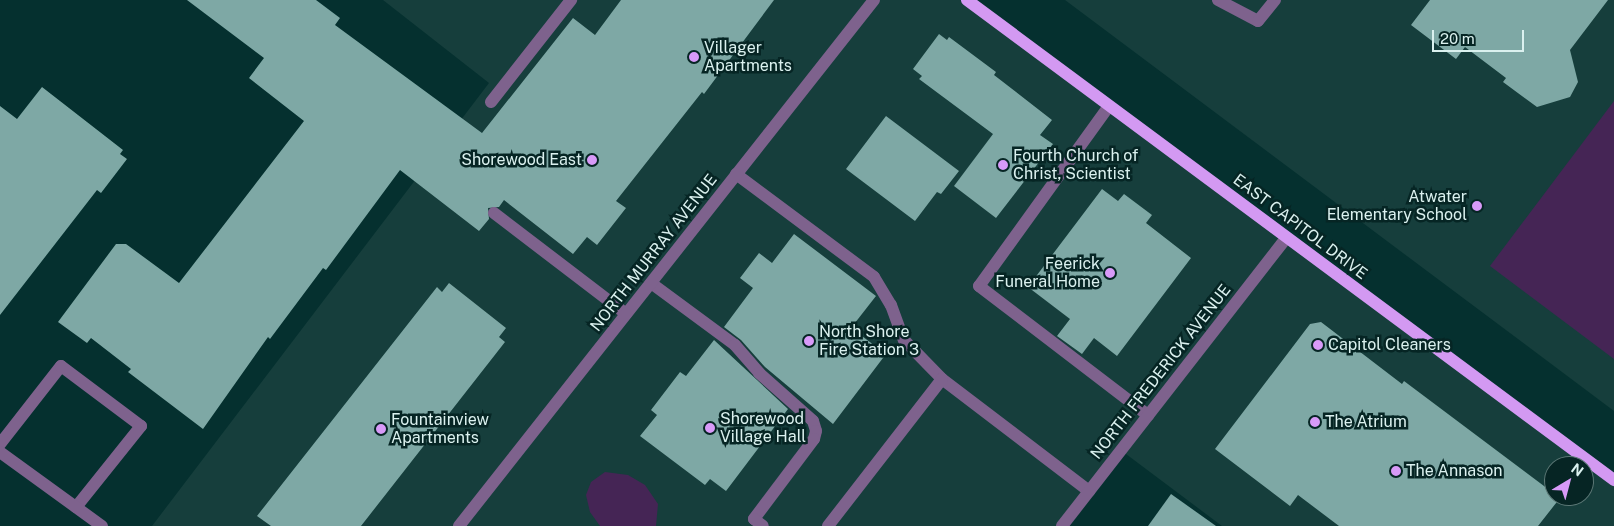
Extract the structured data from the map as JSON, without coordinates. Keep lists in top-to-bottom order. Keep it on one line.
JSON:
{"streets":{"main road":["EAST CAPITOL DRIVE"],"street":["NORTH MURRAY AVENUE","NORTH FREDERICK AVENUE"]},"crossings":[["EAST CAPITOL DRIVE","NORTH FREDERICK AVENUE"]],"places":["Villager Apartments","Shorewood East","Fourth Church of Christ, Scientist","Atwater Elementary School","Feerick Funeral Home","North Shore Fire Station 3","Capitol Cleaners","The Atrium","Shorewood Village Hall","Fountainview Apartments","The Annason"],"scale_bar":"20 m","north":"top right"}
